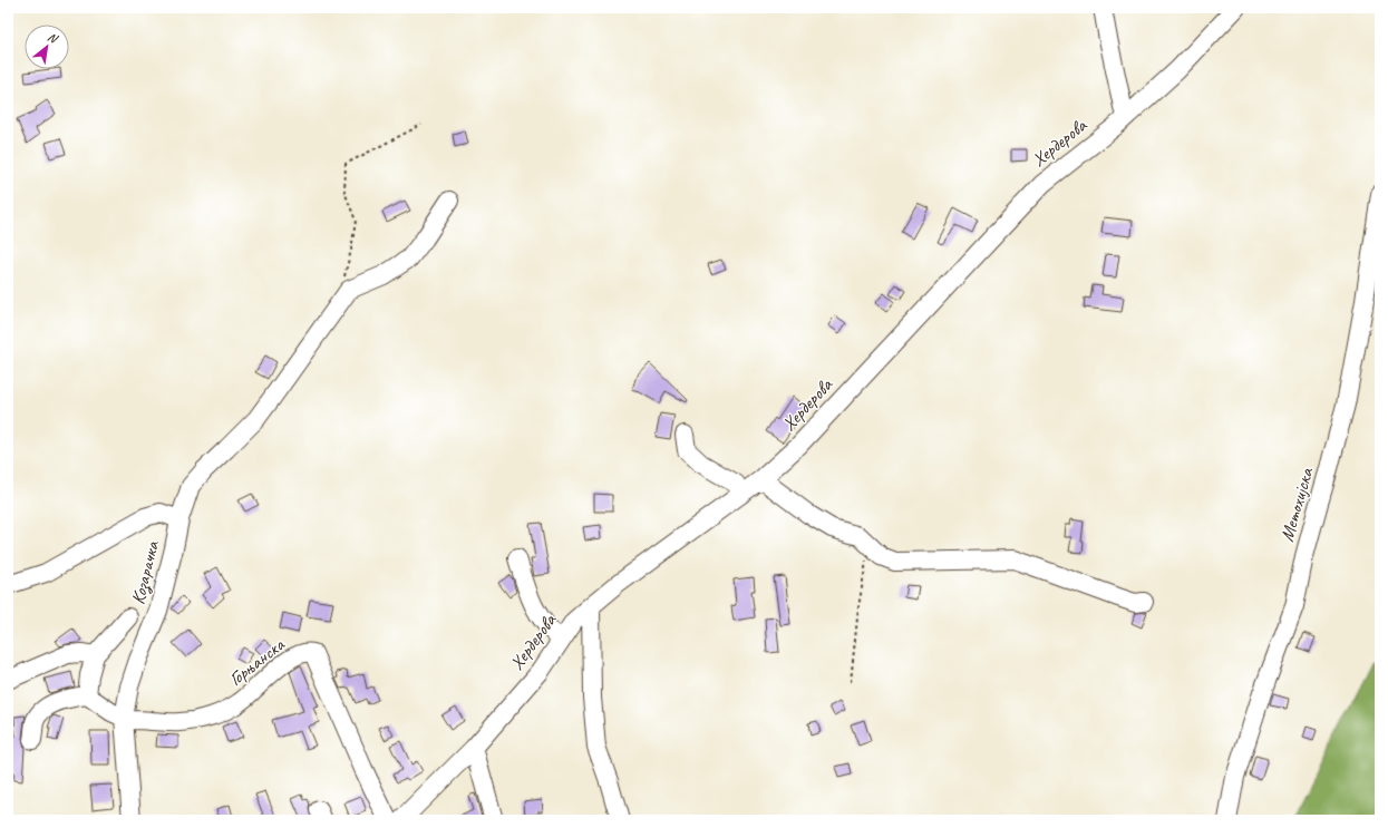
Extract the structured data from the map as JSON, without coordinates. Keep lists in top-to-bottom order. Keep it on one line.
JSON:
{"streets":{"street":["Хердерова","Метохијска","Козарачка","Горњанска"]},"crossings":[["Козарачка","Горњанска"]],"north":"top right"}
